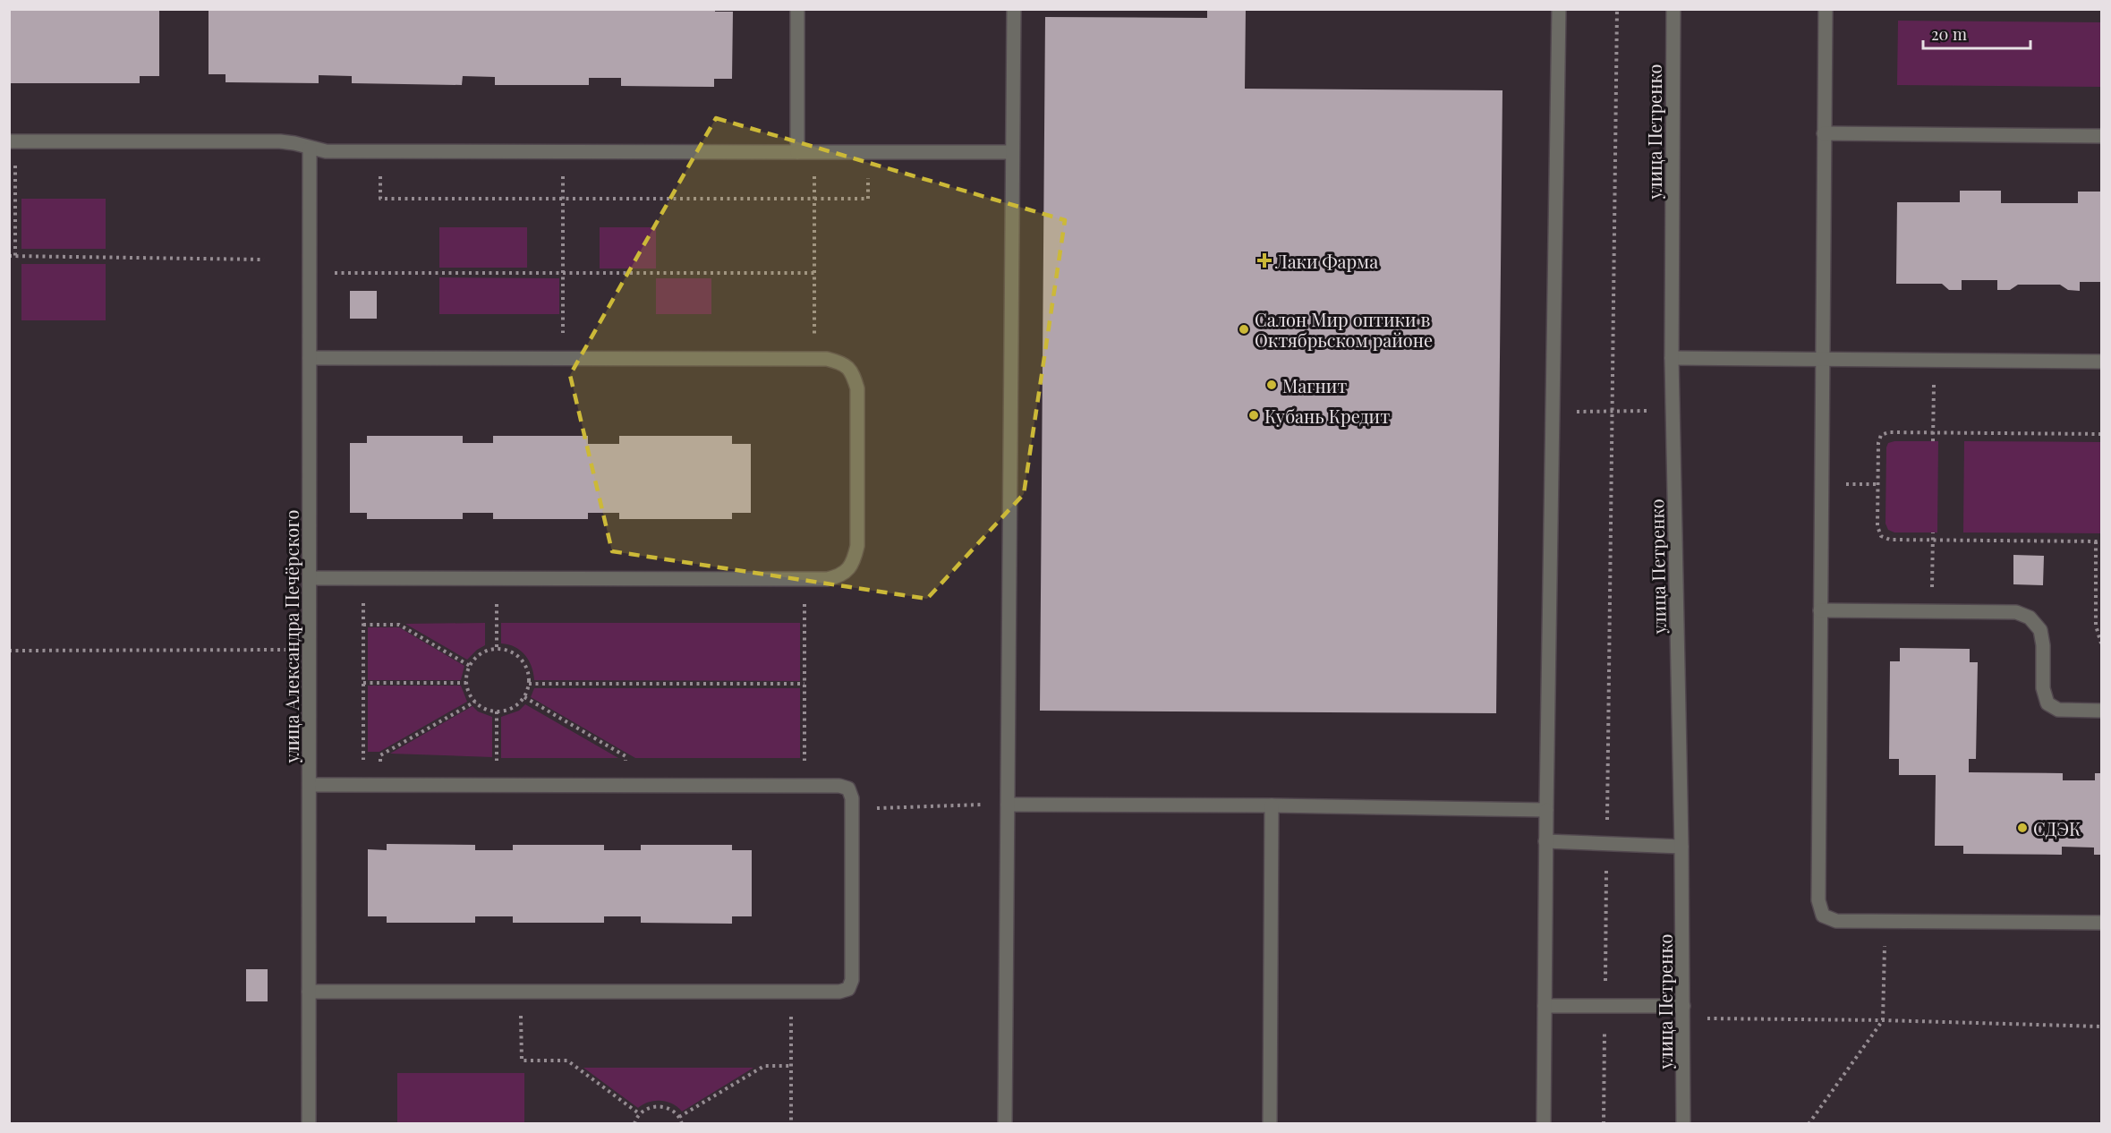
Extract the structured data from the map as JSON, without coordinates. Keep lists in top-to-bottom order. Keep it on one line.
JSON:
{"streets":{"street":["улица Петренко","улица Александра Печёрского"]},"places":{"health":["Лаки Фарма"],"other":["Салон Мир оптики в Октябрьском районе","Магнит","Кубань Кредит","СДЭК"]},"scale_bar":"20 m"}
